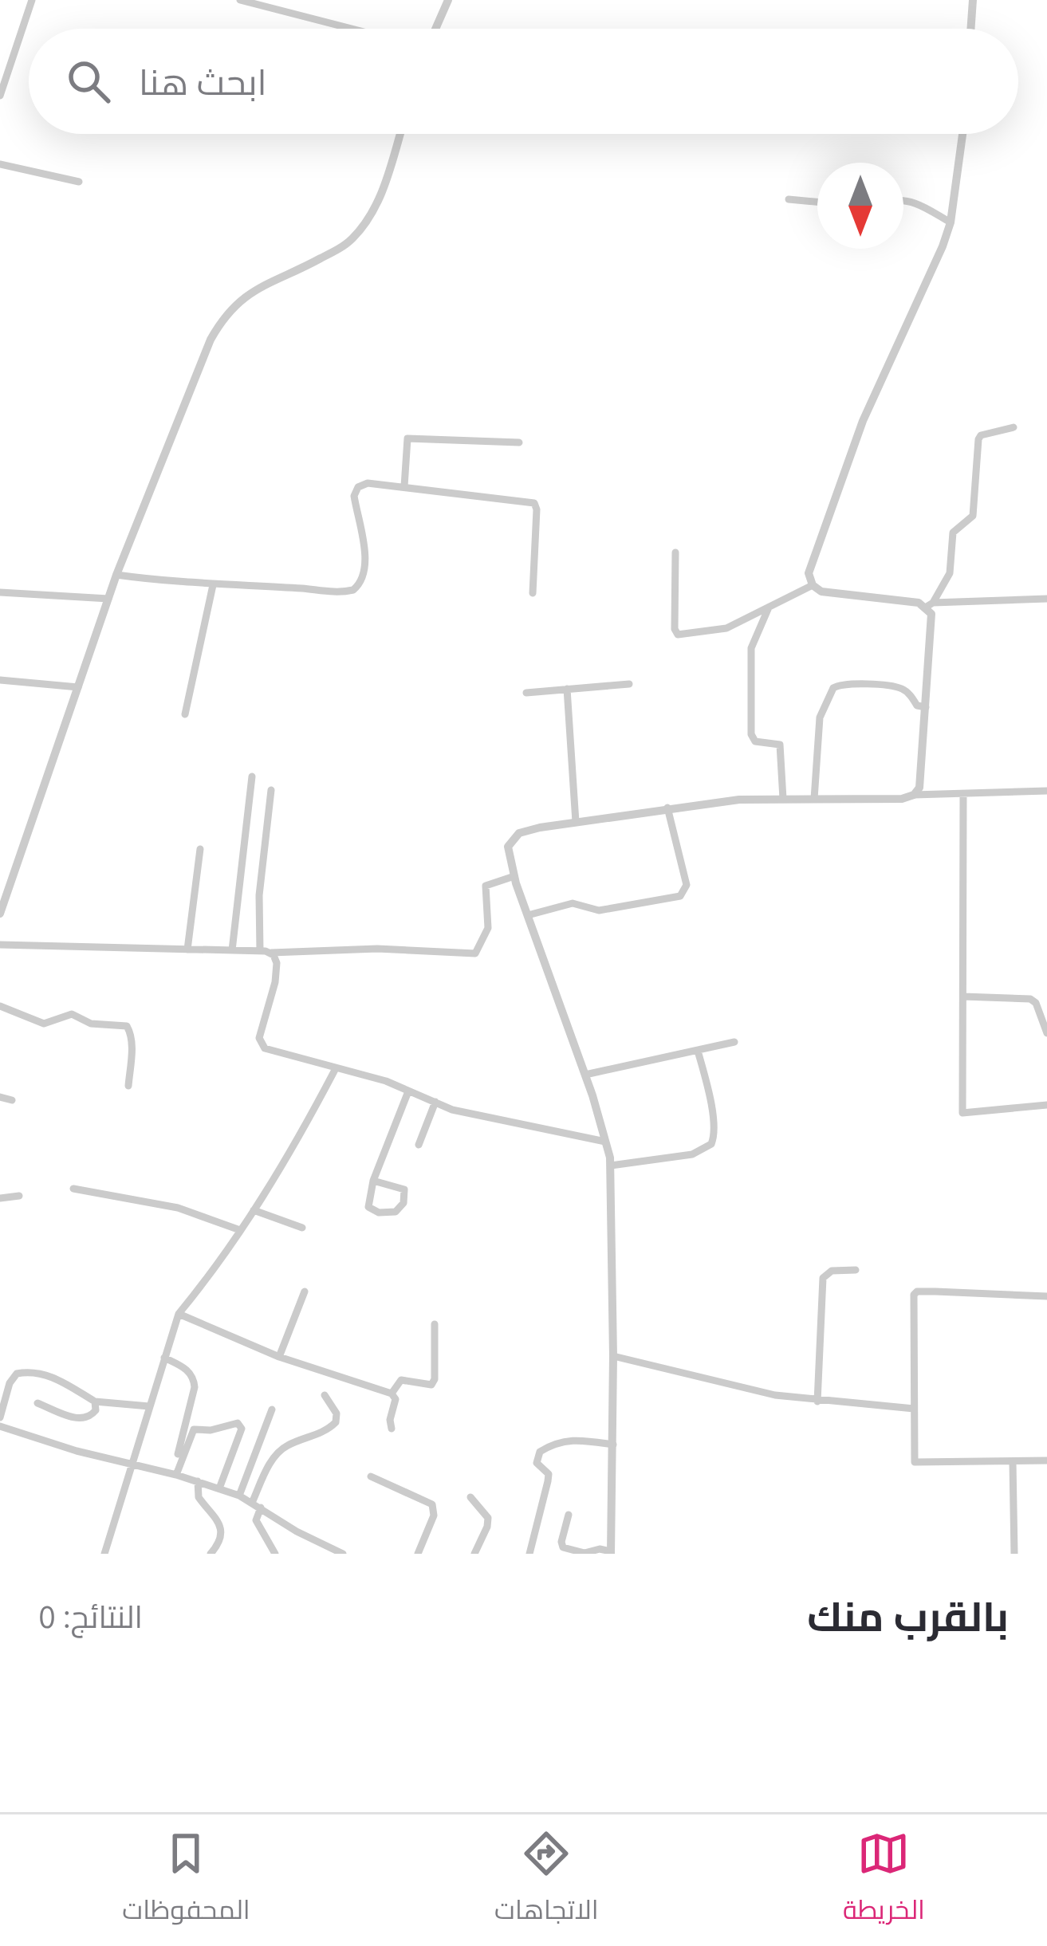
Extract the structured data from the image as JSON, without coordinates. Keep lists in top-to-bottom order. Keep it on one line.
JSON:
{"north":"bottom","page":{"search":"ابحث هنا","heading":["بالقرب منك","النتائج: 0"],"nav":["الخريطة","الاتجاهات","المحفوظات"]}}
